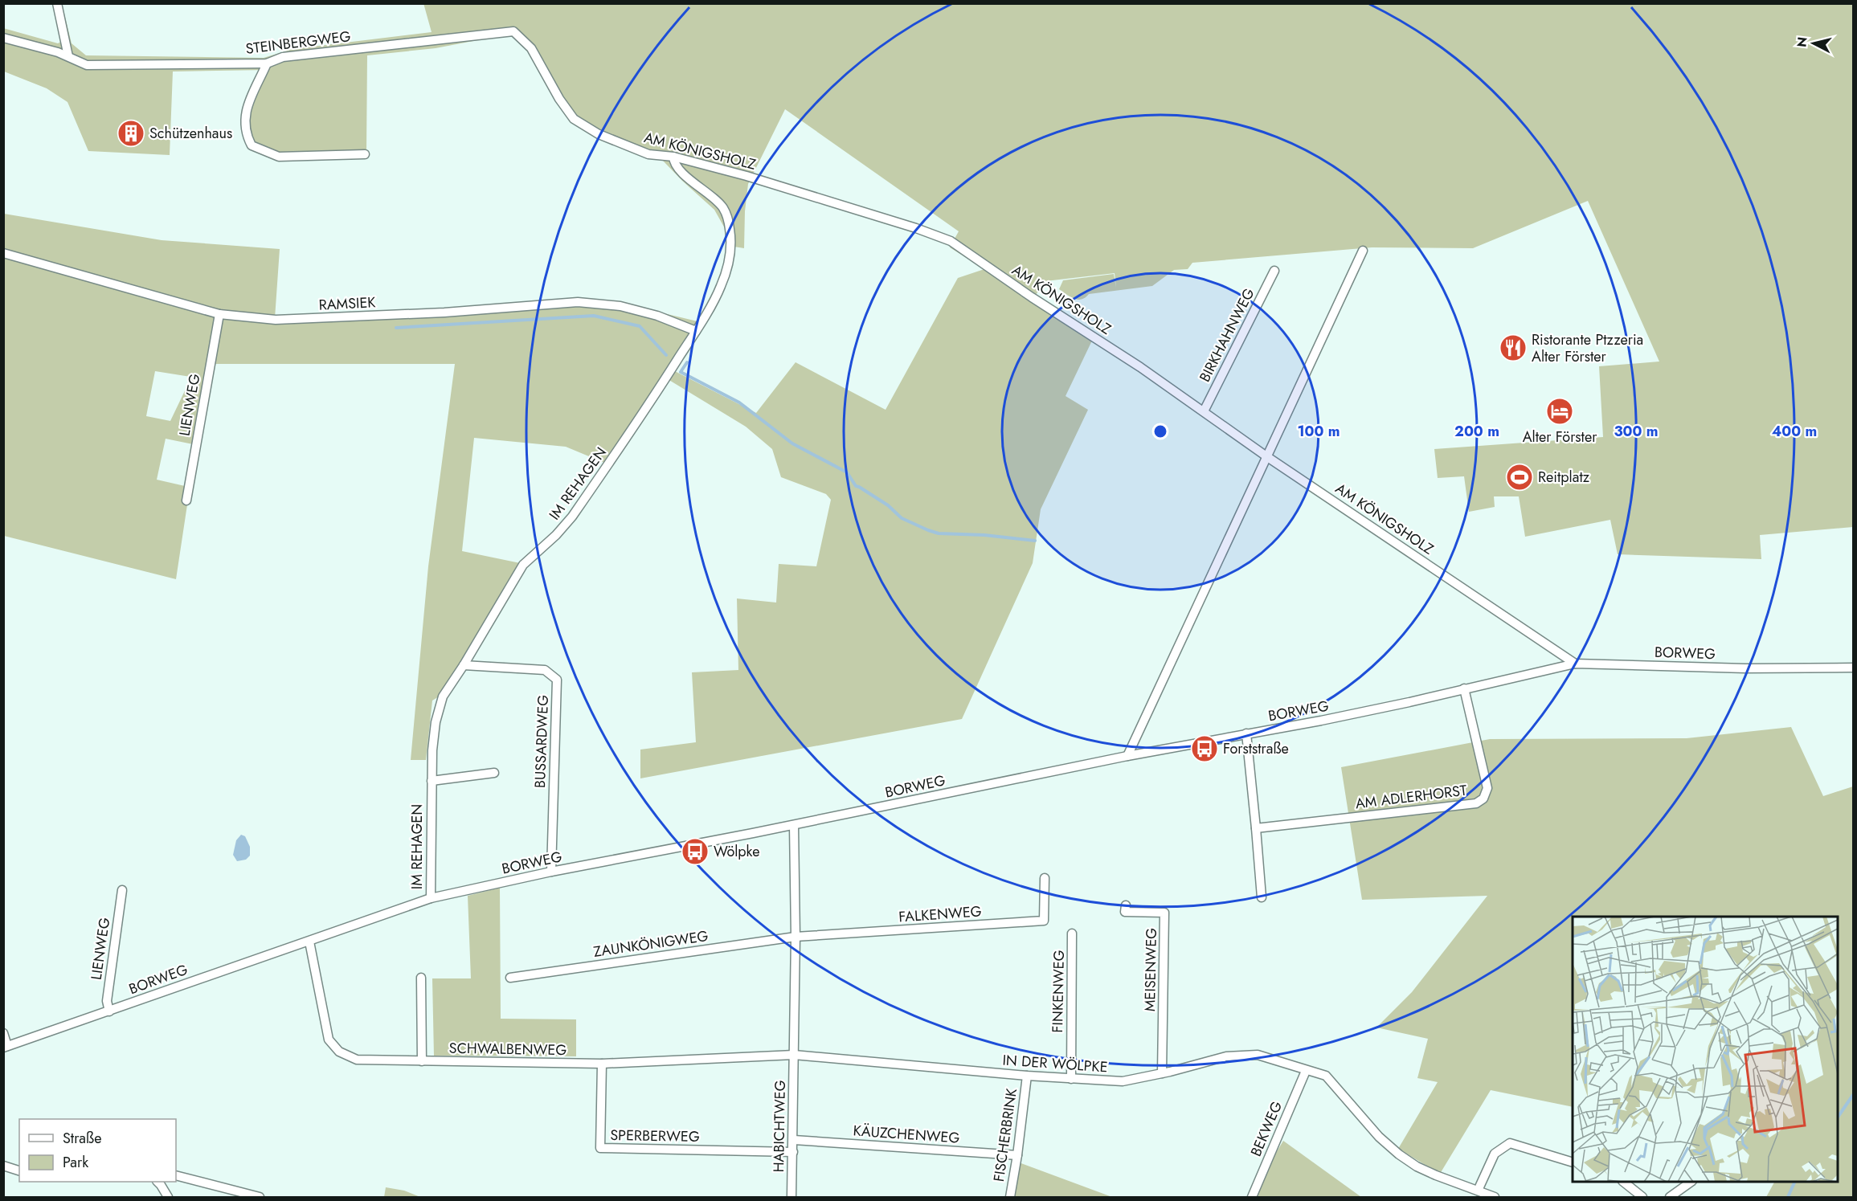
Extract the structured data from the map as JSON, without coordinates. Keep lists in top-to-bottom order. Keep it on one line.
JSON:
{"streets":{"street":["STEINBERGWEG","AM KÖNIGSHOLZ","RAMSIEK","BIRKHAHNWEG","LIENWEG","IM REHAGEN","BORWEG","BUSSARDWEG","AM ADLERHORST","FALKENWEG","ZAUNKÖNIGWEG","MEISENWEG","FINKENWEG","SCHWALBENWEG","IN DER WÖLPKE","HABICHTWEG","BEKWEG","KÄUZCHENWEG","FISCHERBRINK","SPERBERWEG"]},"crossings":[["STEINBERGWEG","AM KÖNIGSHOLZ"],["AM KÖNIGSHOLZ","BIRKHAHNWEG"],["AM KÖNIGSHOLZ","IM REHAGEN"],["AM KÖNIGSHOLZ","BORWEG"],["RAMSIEK","LIENWEG"],["RAMSIEK","IM REHAGEN"],["LIENWEG","BORWEG"],["IM REHAGEN","BORWEG"],["IM REHAGEN","BUSSARDWEG"],["BORWEG","BUSSARDWEG"],["BORWEG","AM ADLERHORST"],["BORWEG","SCHWALBENWEG"],["FALKENWEG","ZAUNKÖNIGWEG"],["MEISENWEG","IN DER WÖLPKE"],["FINKENWEG","IN DER WÖLPKE"],["SCHWALBENWEG","IN DER WÖLPKE"],["SCHWALBENWEG","HABICHTWEG"],["SCHWALBENWEG","SPERBERWEG"],["IN DER WÖLPKE","HABICHTWEG"],["IN DER WÖLPKE","BEKWEG"],["IN DER WÖLPKE","FISCHERBRINK"],["HABICHTWEG","KÄUZCHENWEG"],["HABICHTWEG","SPERBERWEG"],["KÄUZCHENWEG","FISCHERBRINK"]],"places":{"building":["Schützenhaus"],"restaurant":["Ristorante Ptzzeria Alter Förster"],"hotel":["Alter Förster"],"sports":["Reitplatz"],"bus stop":["Forststraße","Wölpke"]},"legend":["Straße","Park"],"north":"left","rings":["100 m","200 m","300 m","400 m"]}
